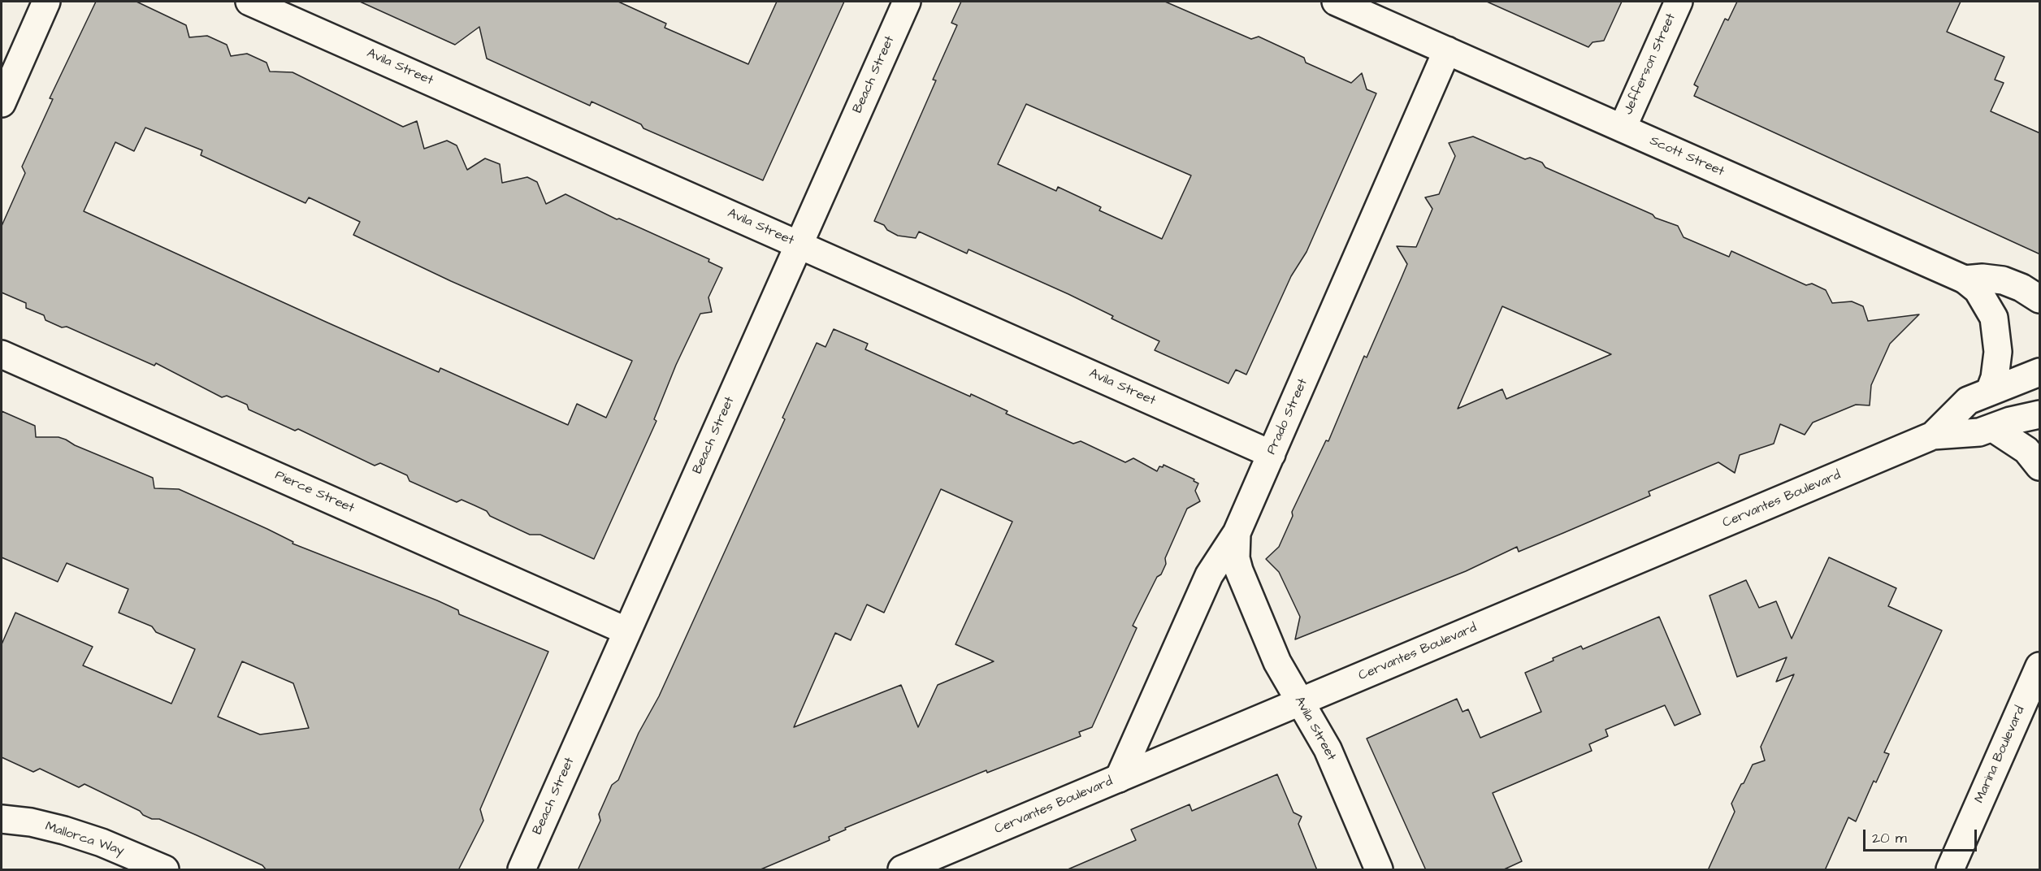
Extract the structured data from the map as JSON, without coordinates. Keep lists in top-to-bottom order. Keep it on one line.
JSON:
{"streets":{"street":["Jefferson Street","Avila Street","Beach Street","Scott Street","Prado Street","Pierce Street","Cervantes Boulevard","Marina Boulevard","Mallorca Way"]},"crossings":[["Jefferson Street","Scott Street"],["Avila Street","Beach Street"],["Avila Street","Prado Street"],["Avila Street","Cervantes Boulevard"],["Beach Street","Pierce Street"],["Scott Street","Prado Street"],["Prado Street","Cervantes Boulevard"]],"scale_bar":"20 m"}
